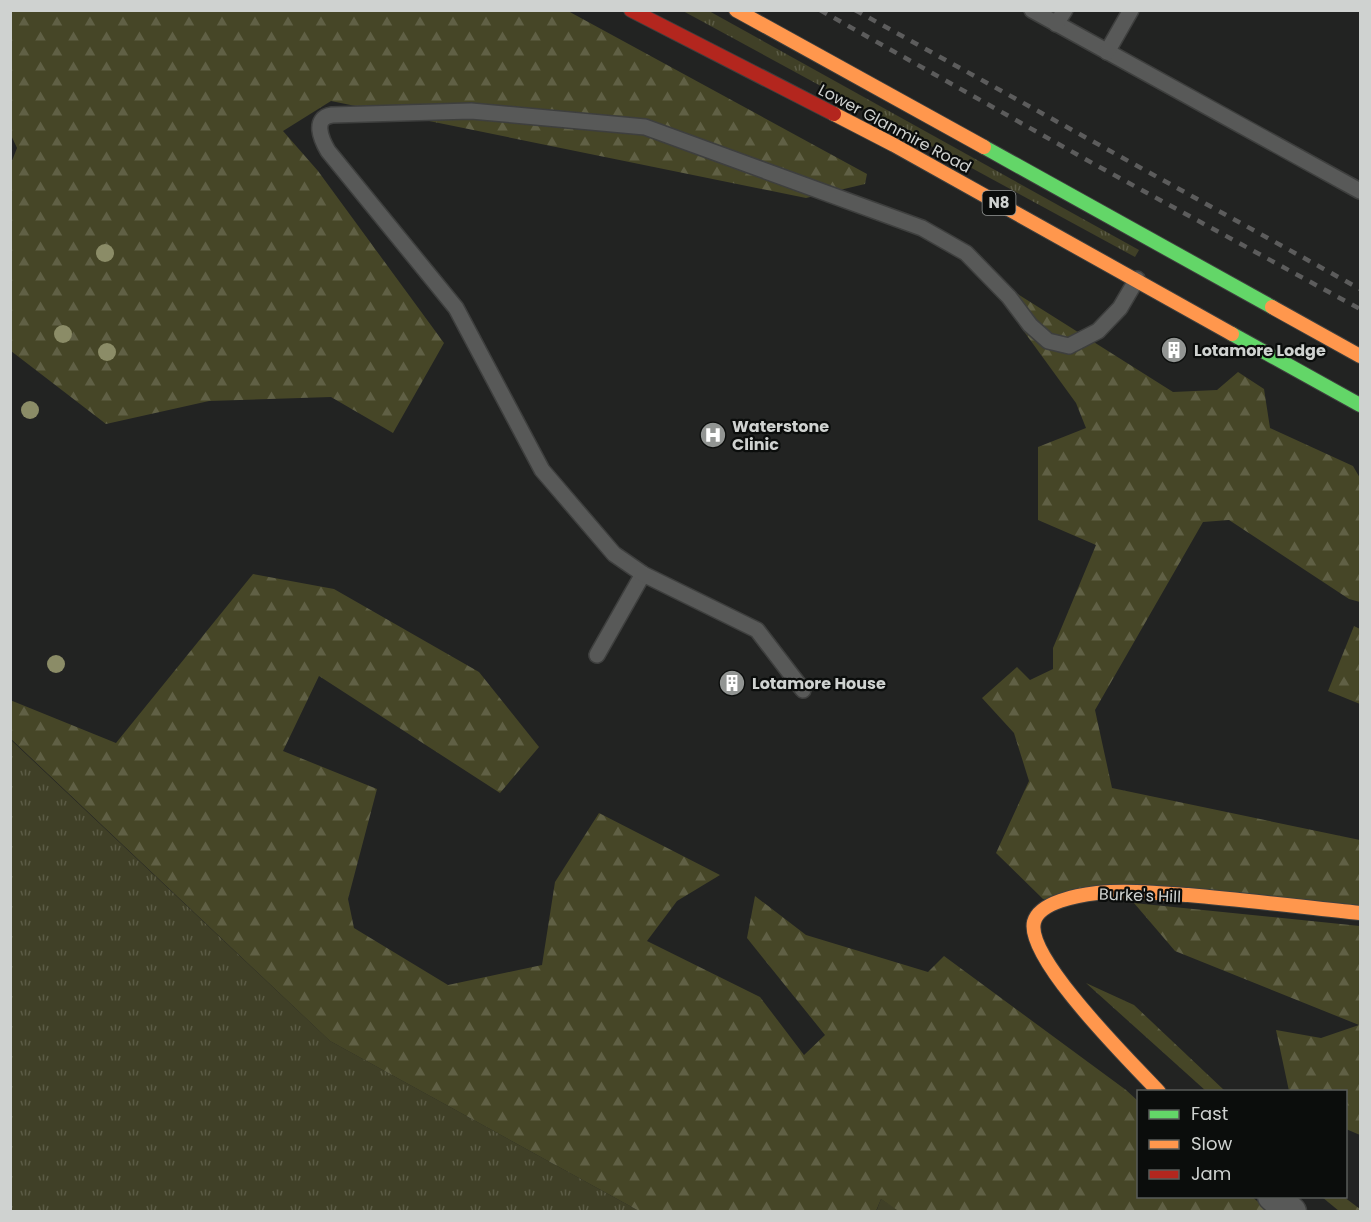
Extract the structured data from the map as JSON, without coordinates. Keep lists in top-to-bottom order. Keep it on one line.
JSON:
{"streets":{"main road":["Lower Glanmire Road","N8","Burke's Hill"]},"places":{"building":["Lotamore Lodge","Lotamore House"],"hospital":["Waterstone Clinic"]},"legend":["Fast","Slow","Jam"]}
